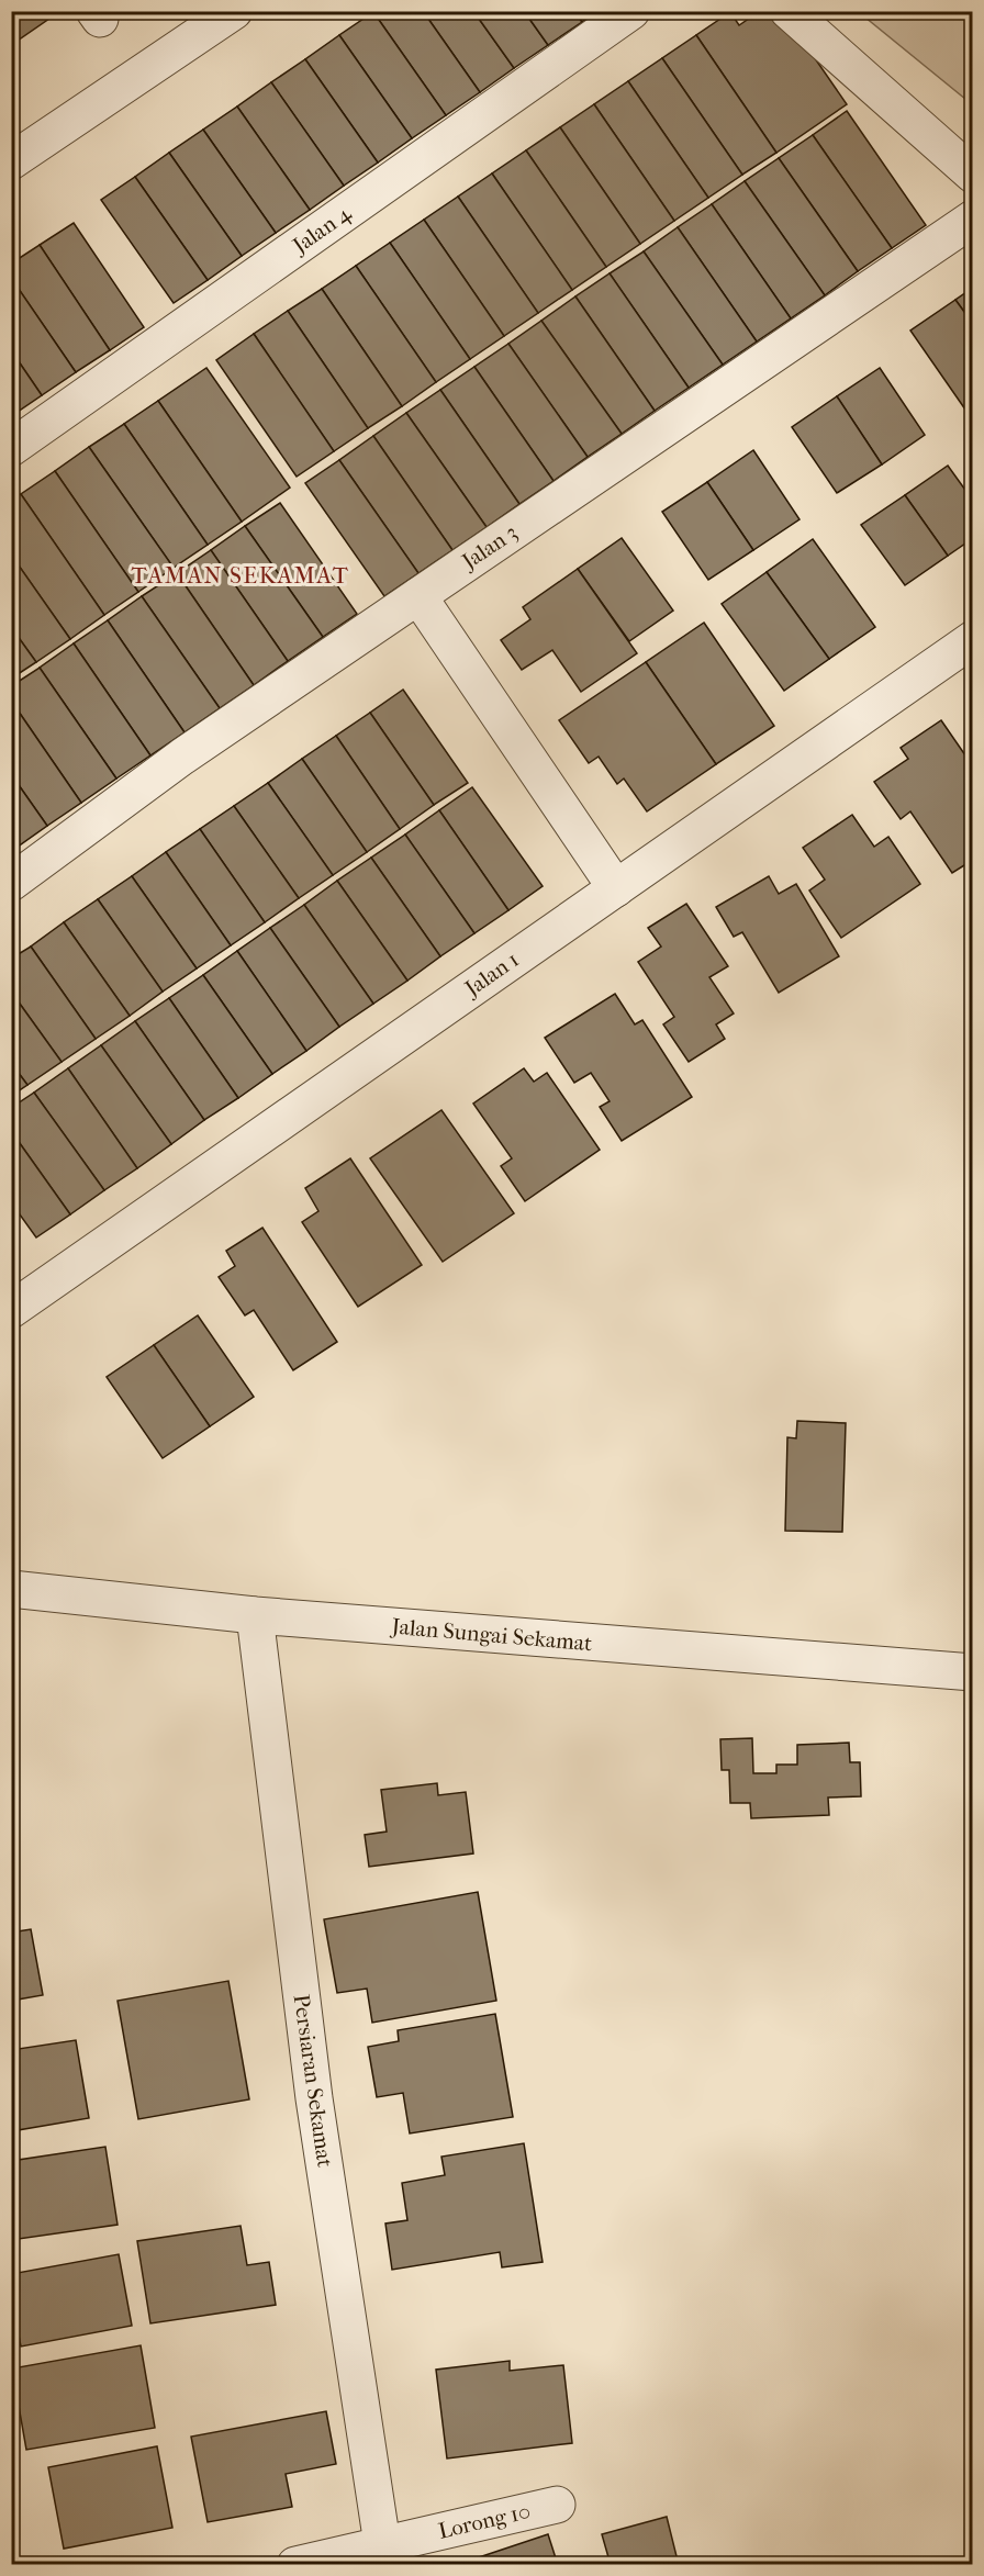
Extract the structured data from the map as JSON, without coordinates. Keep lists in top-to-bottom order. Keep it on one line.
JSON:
{"streets":{"street":["Jalan 4","Jalan 3","Jalan 1","Jalan Sungai Sekamat","Persiaran Sekamat","Lorong 10"]},"crossings":[["Jalan Sungai Sekamat","Persiaran Sekamat"],["Persiaran Sekamat","Lorong 10"]],"districts":["TAMAN SEKAMAT"]}
